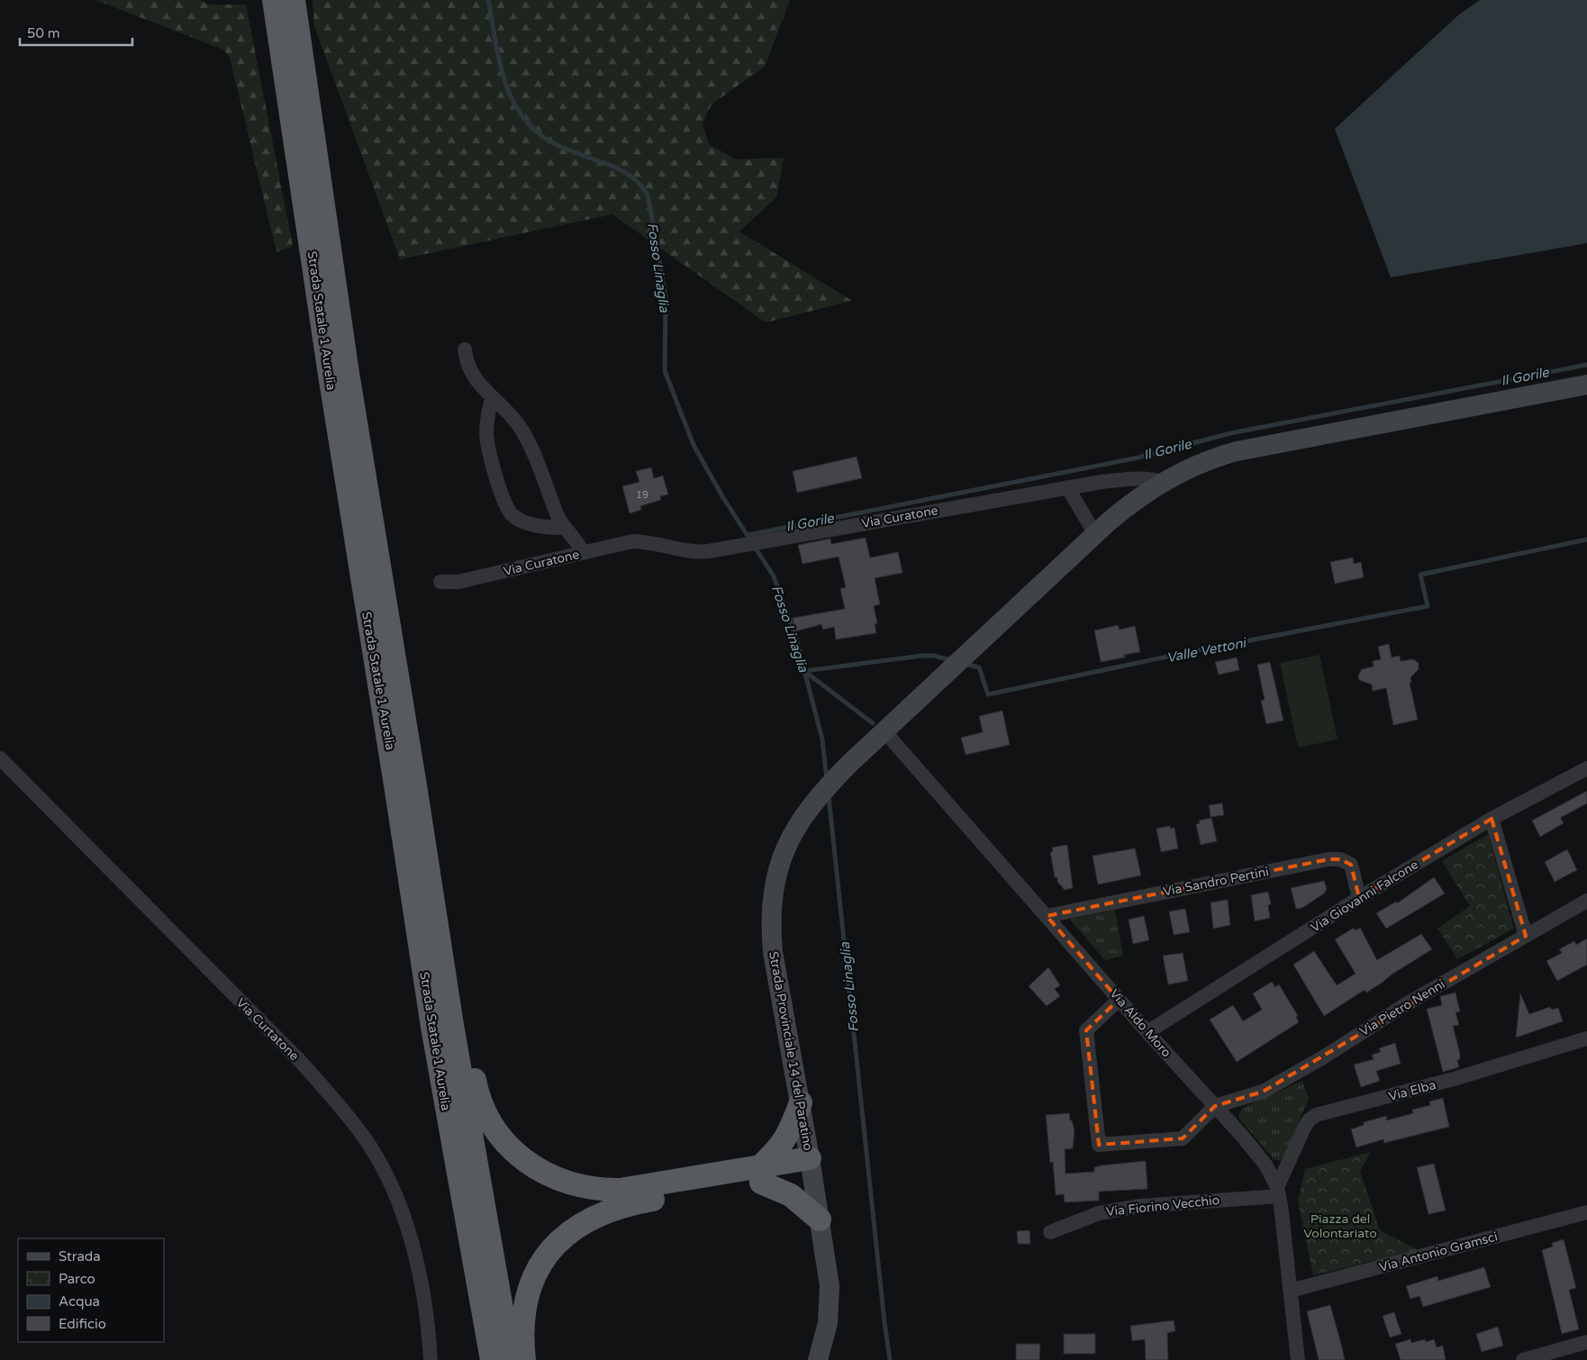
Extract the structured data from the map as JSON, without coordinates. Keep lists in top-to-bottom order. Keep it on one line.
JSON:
{"streets":{"highway":["Strada Statale 1 Aurelia"],"main road":["Strada Provinciale 14 del Paratino"],"street":["Via Curatone","Via Sandro Pertini","Via Giovanni Falcone","Via Pietro Nenni","Via Aldo Moro","Via Curtatone","Via Elba","Via Fiorino Vecchio","Via Antonio Gramsci"]},"crossings":[["Via Curatone","Strada Provinciale 14 del Paratino"],["Via Sandro Pertini","Via Giovanni Falcone"],["Via Sandro Pertini","Via Aldo Moro"],["Via Giovanni Falcone","Via Aldo Moro"],["Via Pietro Nenni","Via Aldo Moro"],["Via Aldo Moro","Strada Provinciale 14 del Paratino"],["Via Aldo Moro","Via Elba"],["Via Aldo Moro","Via Fiorino Vecchio"],["Via Aldo Moro","Via Antonio Gramsci"],["Via Elba","Via Fiorino Vecchio"]],"water":["Fosso Linaglia","Il Gorile","Valle Vettoni"],"parks":["Piazza del Volontariato"],"house_numbers":["19"],"legend":["Strada","Parco","Acqua","Edificio"],"scale_bar":"50 m"}
